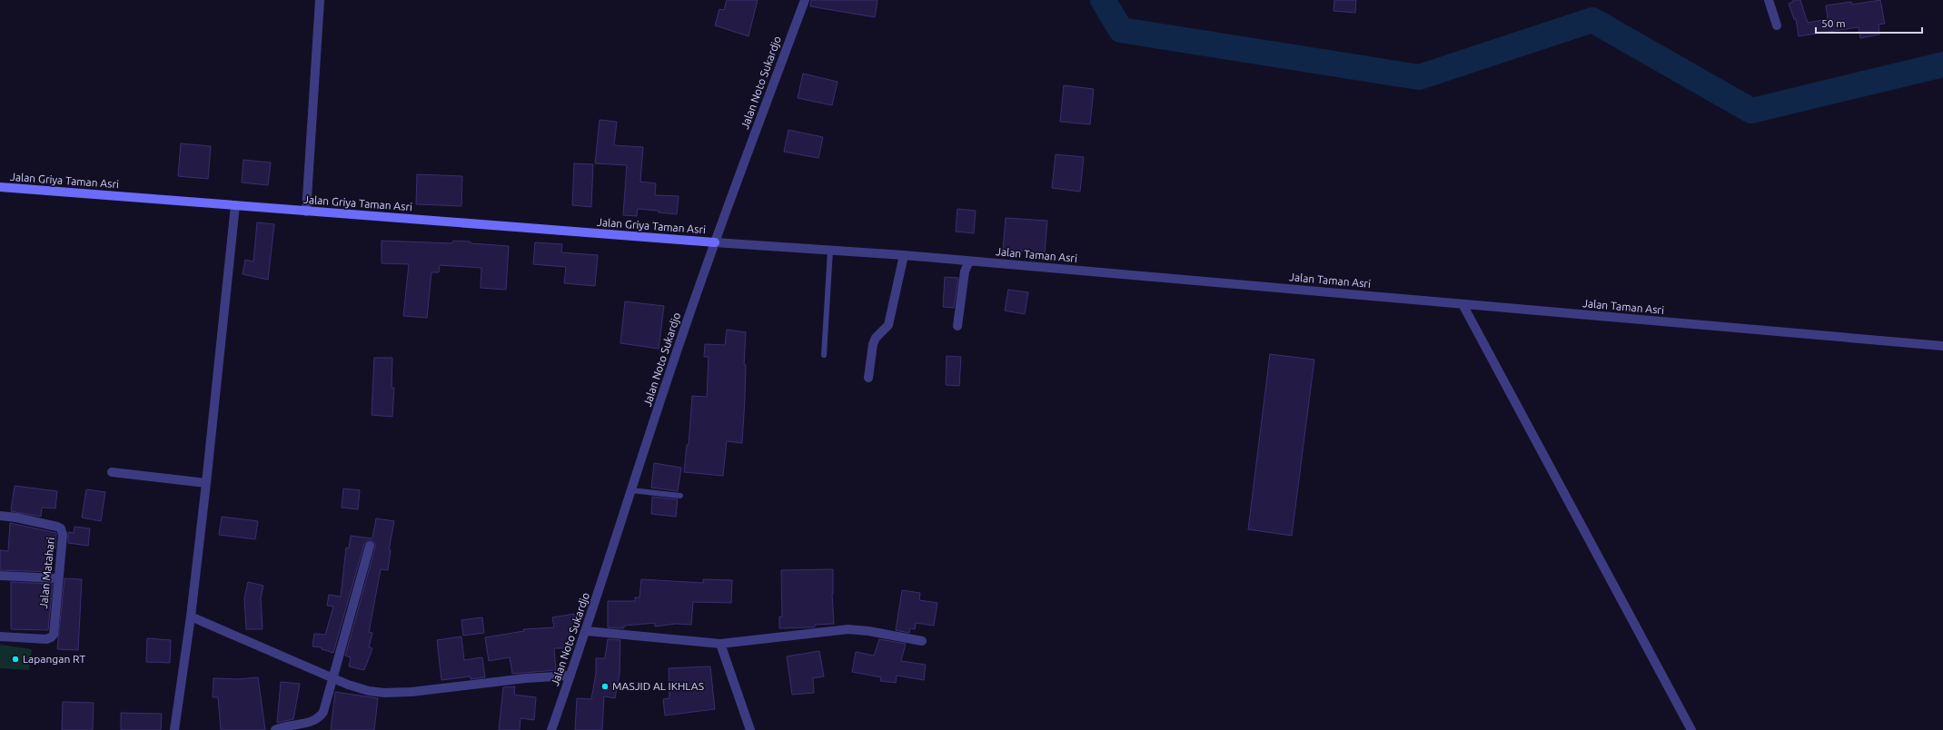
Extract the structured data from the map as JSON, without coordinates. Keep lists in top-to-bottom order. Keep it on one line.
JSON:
{"streets":{"street":["Jalan Noto Sukardjo","Jalan Griya Taman Asri","Jalan Taman Asri","Jalan Matahari"]},"crossings":[["Jalan Noto Sukardjo","Jalan Griya Taman Asri"],["Jalan Noto Sukardjo","Jalan Taman Asri"],["Jalan Griya Taman Asri","Jalan Taman Asri"]],"places":["Lapangan RT","MASJID AL IKHLAS"],"scale_bar":"50 m"}
